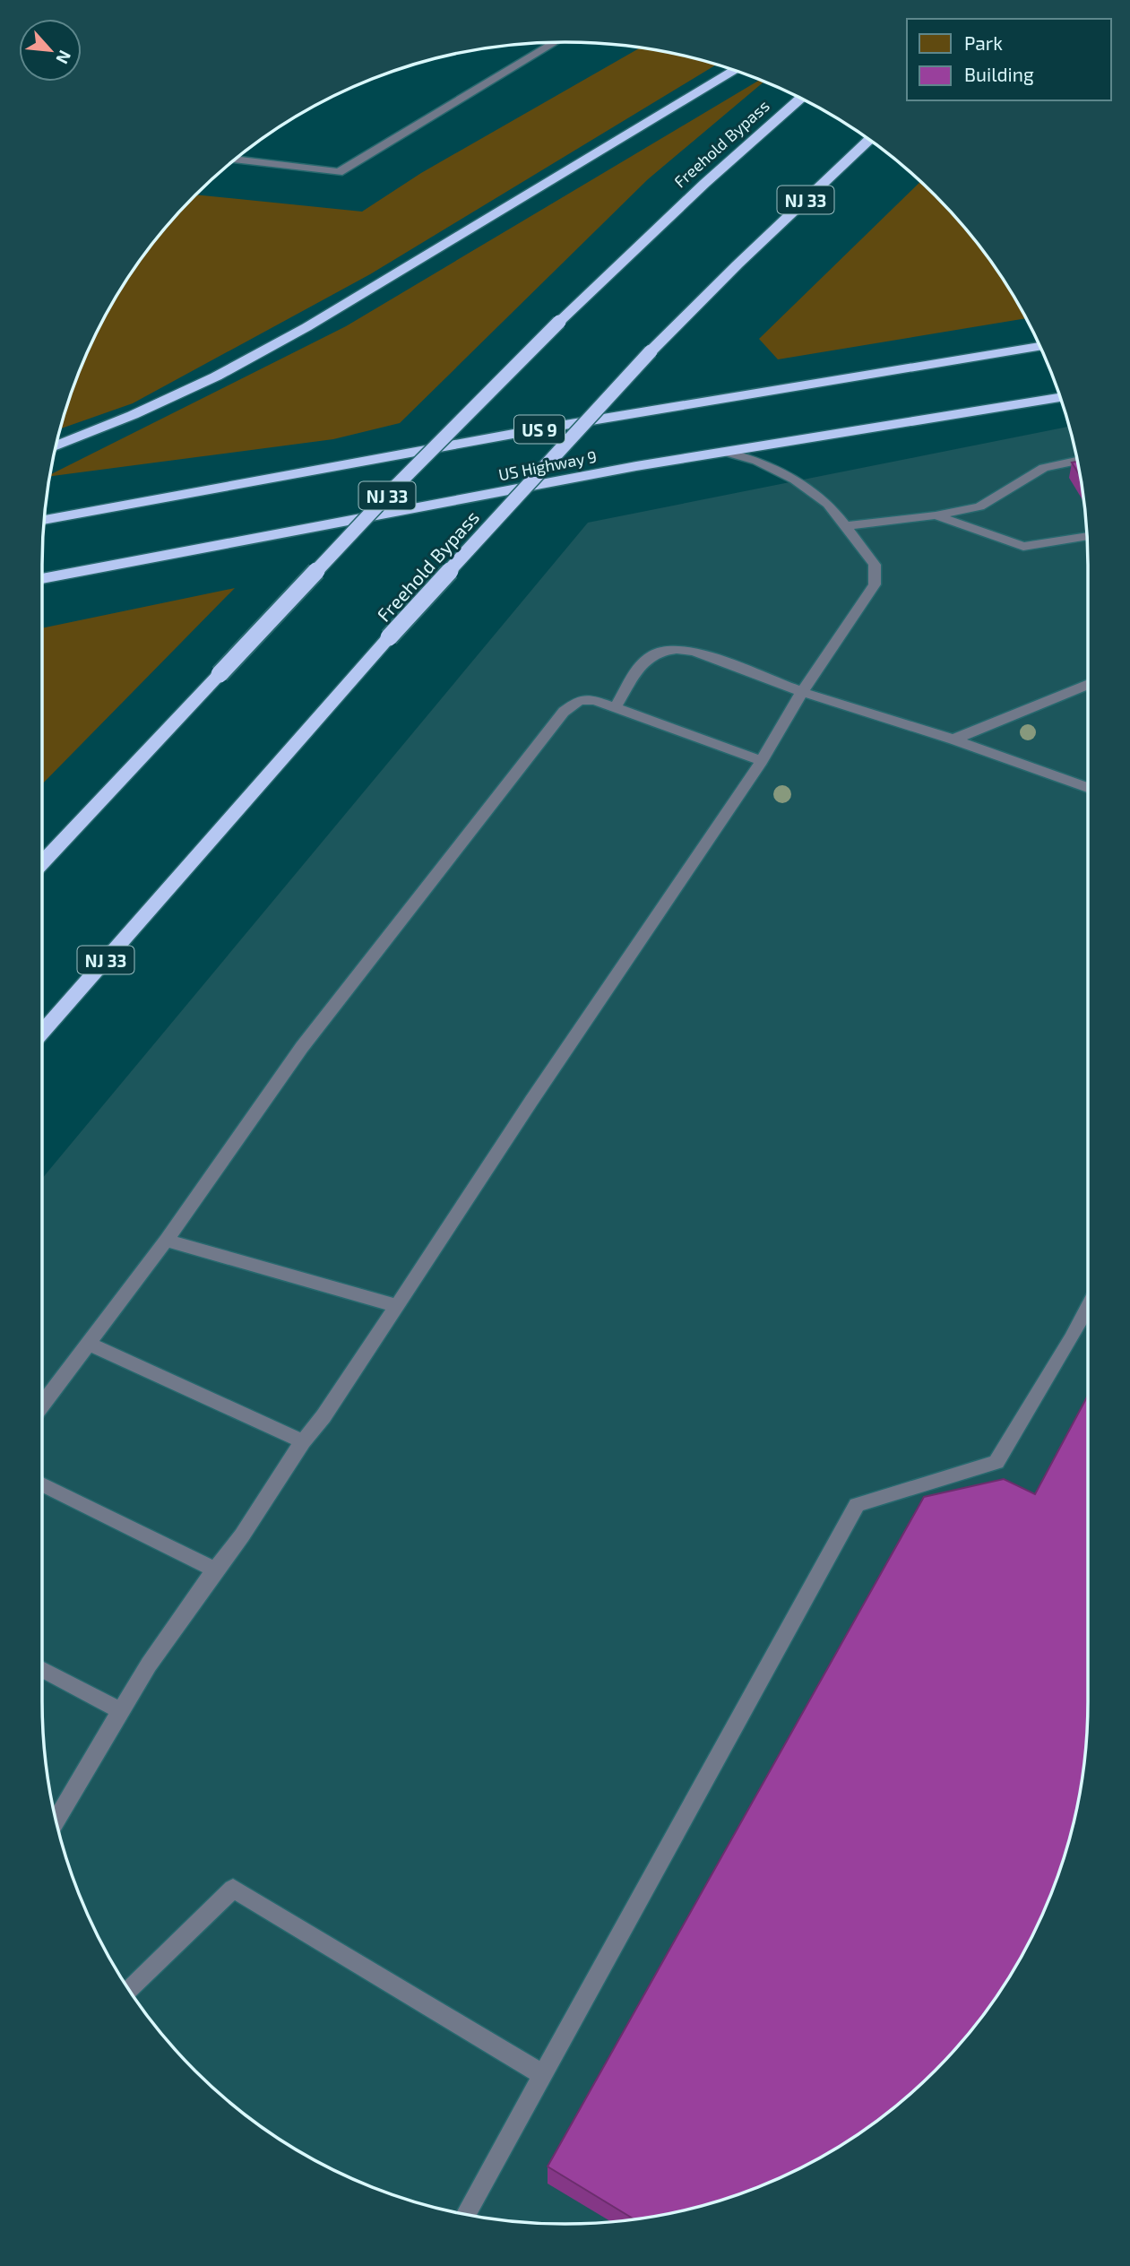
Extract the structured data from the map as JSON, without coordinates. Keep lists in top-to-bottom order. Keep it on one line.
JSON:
{"streets":{"highway":["Freehold Bypass","NJ 33","US 9","US Highway 9"]},"legend":["Park","Building"],"north":"bottom right"}
